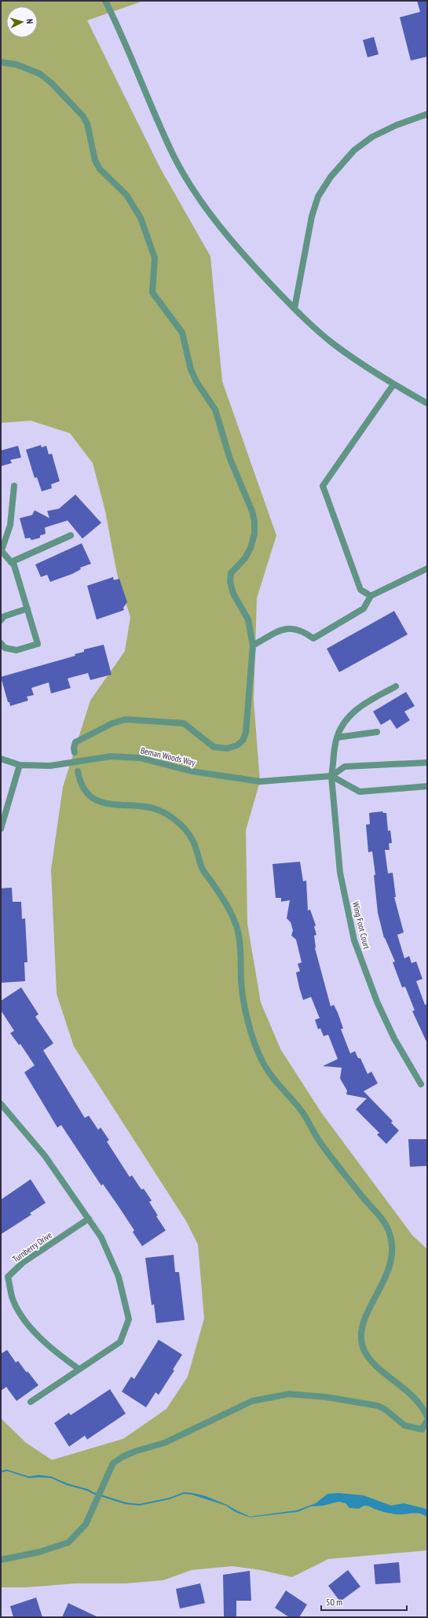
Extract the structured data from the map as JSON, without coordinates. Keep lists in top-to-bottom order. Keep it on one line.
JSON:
{"streets":{"street":["Beman Woods Way","Wing Foot Court","Turnberry Drive"]},"crossings":[["Beman Woods Way","Wing Foot Court"]],"scale_bar":"50 m","north":"right"}
